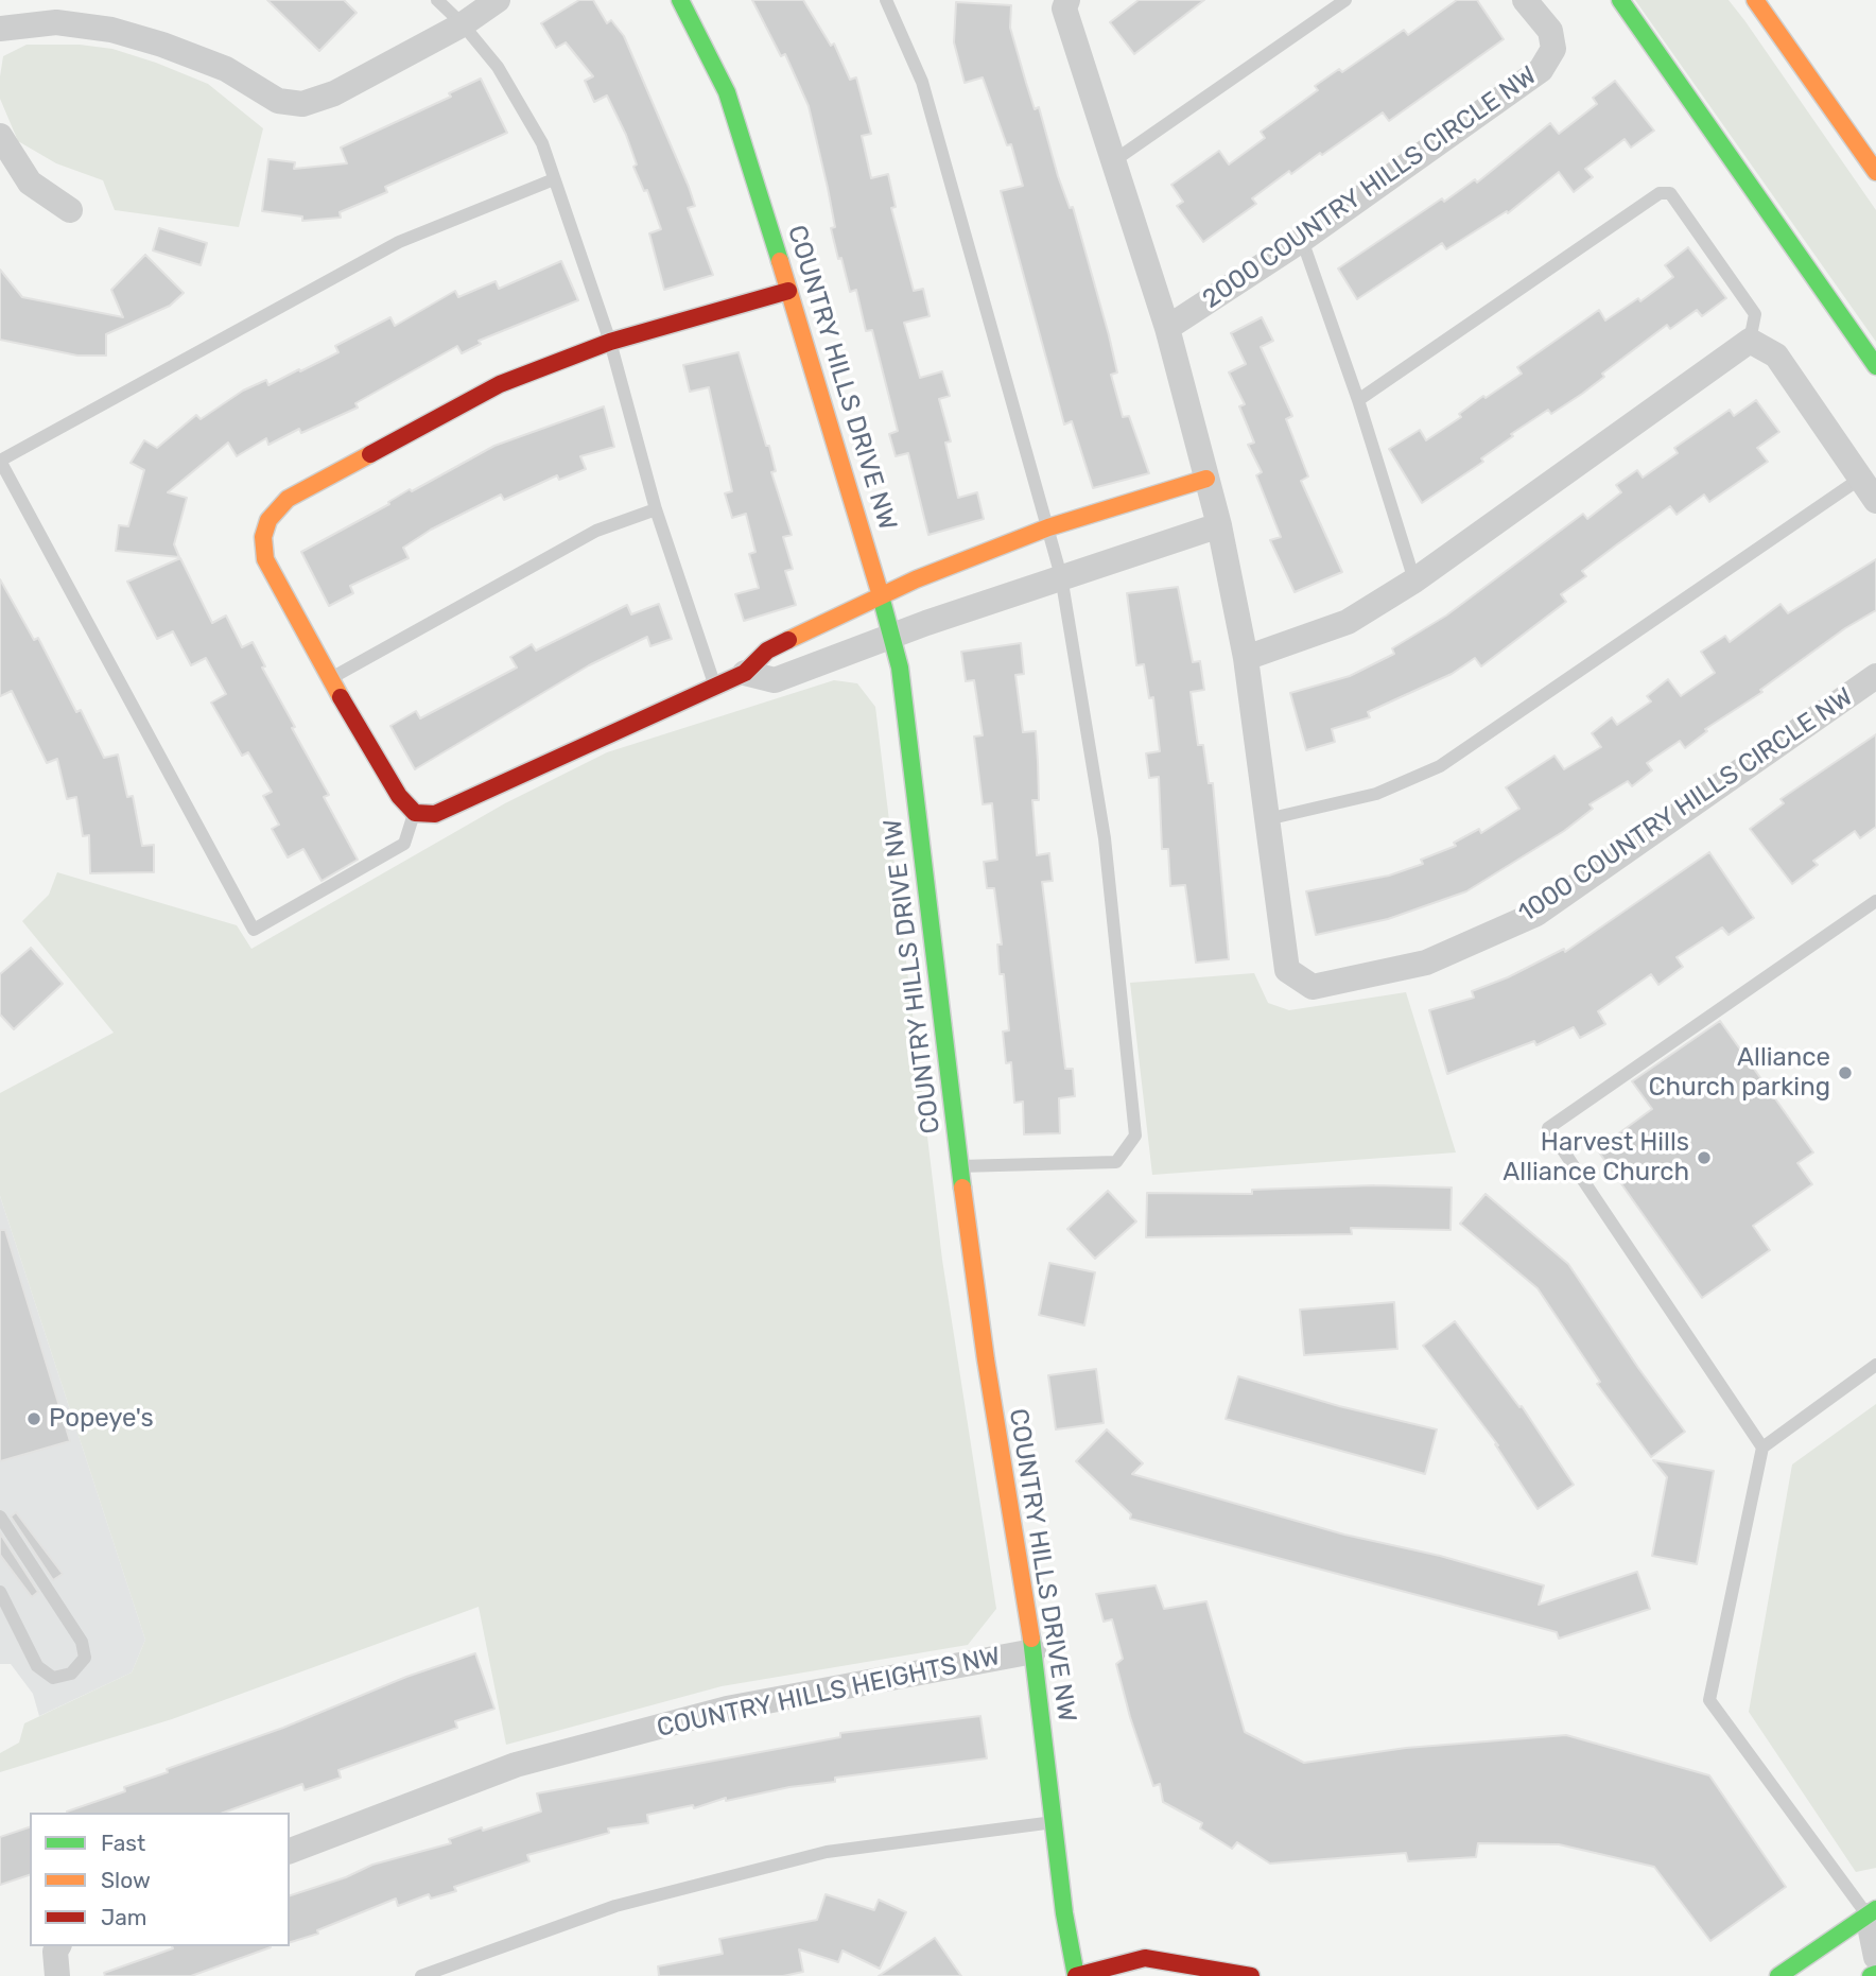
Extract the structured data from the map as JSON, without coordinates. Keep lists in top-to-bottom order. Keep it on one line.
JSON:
{"streets":{"street":["2000 COUNTRY HILLS CIRCLE NW","COUNTRY HILLS DRIVE NW","1000 COUNTRY HILLS CIRCLE NW","COUNTRY HILLS HEIGHTS NW"]},"crossings":[["COUNTRY HILLS DRIVE NW","COUNTRY HILLS HEIGHTS NW"]],"places":["Alliance Church parking","Harvest Hills Alliance Church","Popeye's"],"legend":["Fast","Slow","Jam"]}
